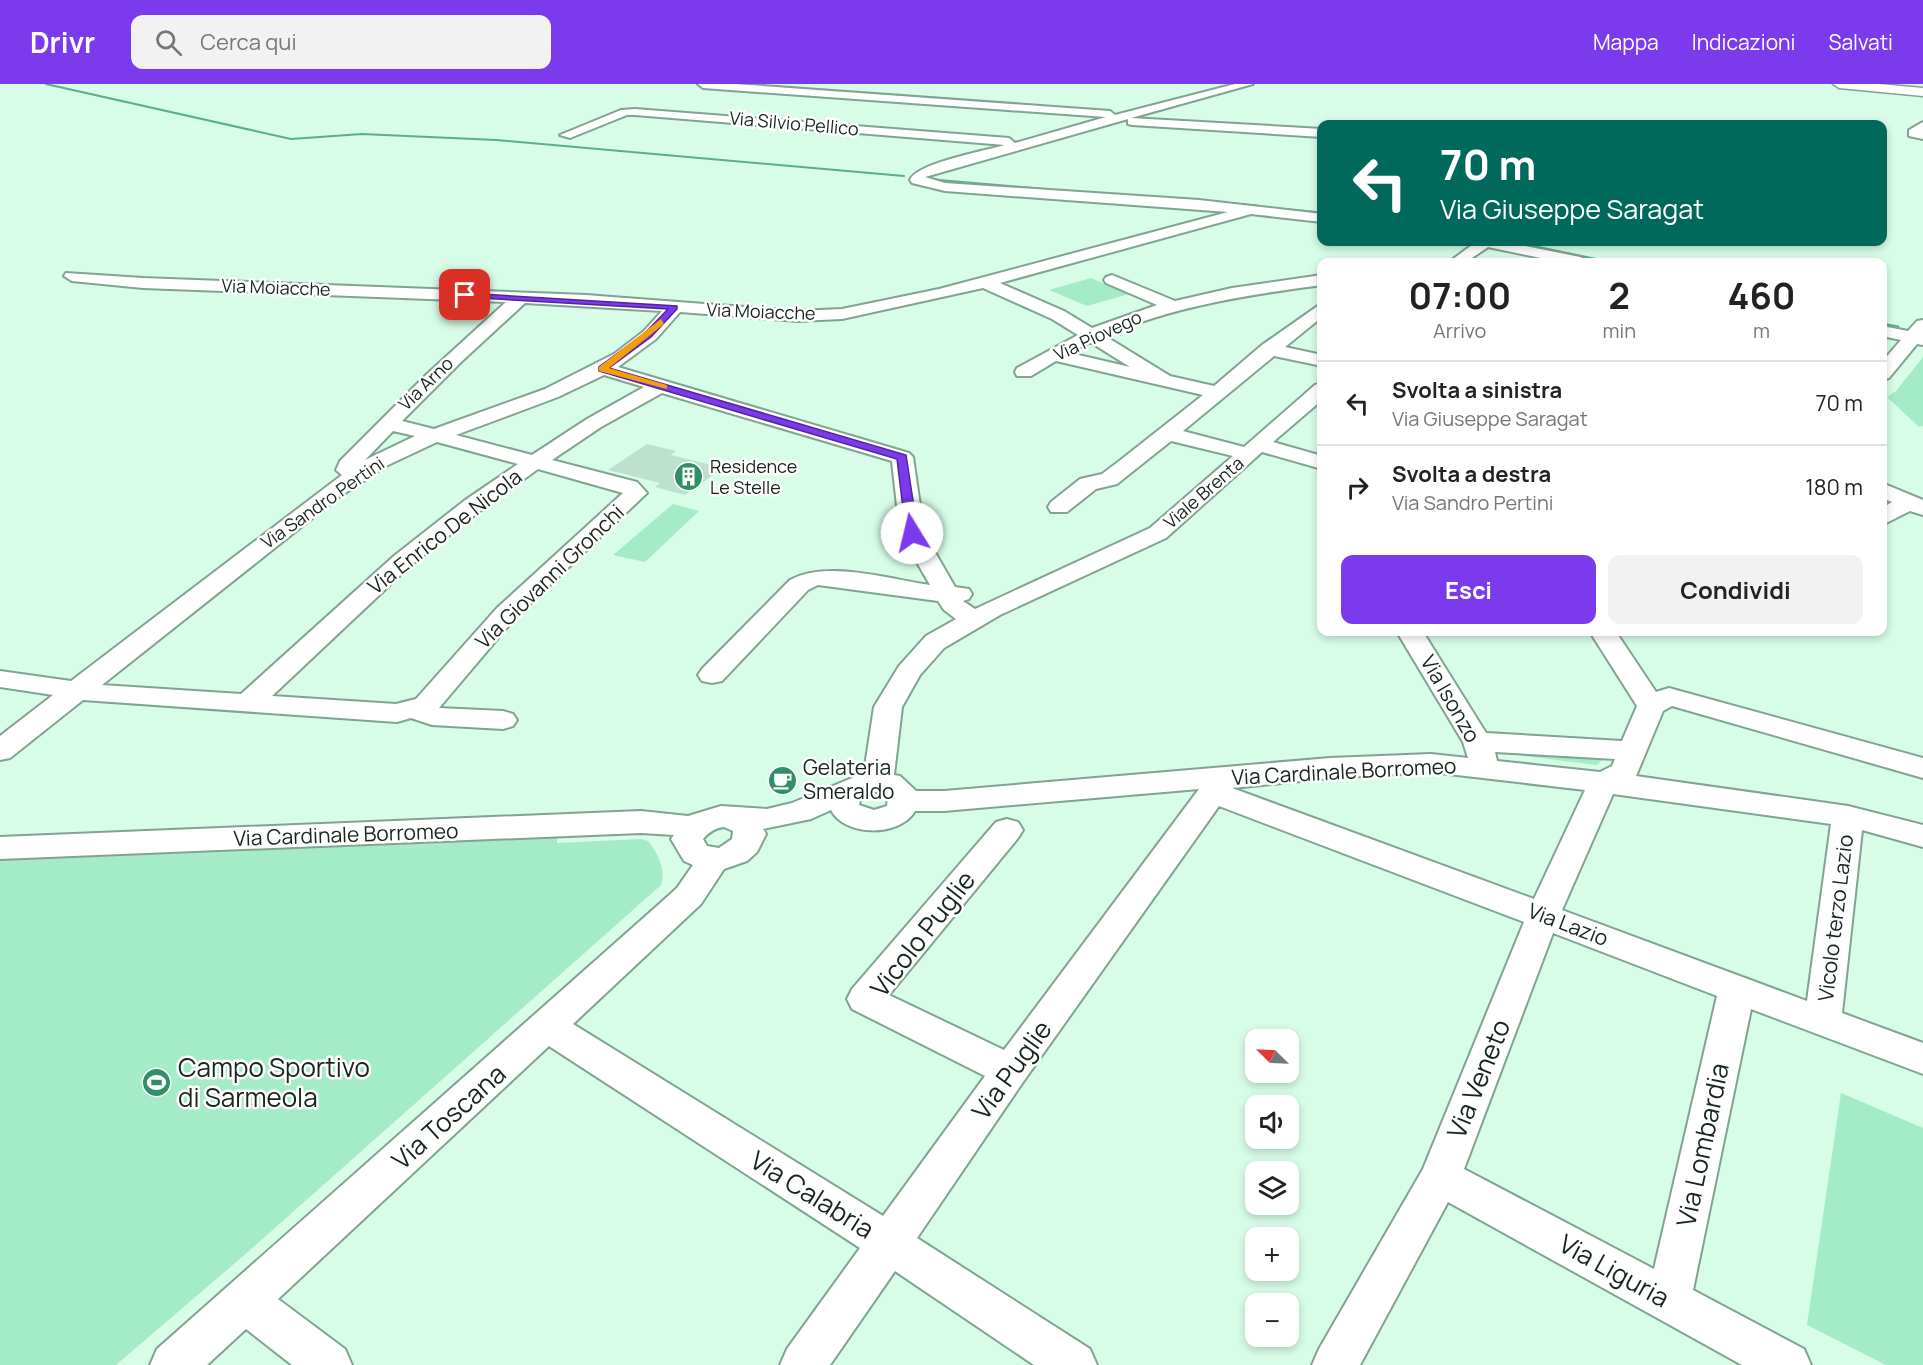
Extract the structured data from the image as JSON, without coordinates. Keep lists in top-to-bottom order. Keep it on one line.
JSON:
{"streets":{"street":["Via Silvio Pellico","Via Moiacche","Via Piovego","Via Arno","Viale Brenta","Via Sandro Pertini","Via Enrico De Nicola","Via Giovanni Gronchi","Via Isonzo","Via Cardinale Borromeo","Vicolo terzo Lazio","Via Lazio","Vicolo Puglie","Via Puglie","Via Veneto","Via Toscana","Via Lombardia","Via Calabria","Via Liguria"]},"crossings":[["Via Silvio Pellico","Via Moiacche"],["Via Moiacche","Via Arno"],["Via Moiacche","Via Sandro Pertini"],["Via Arno","Via Sandro Pertini"],["Viale Brenta","Via Cardinale Borromeo"],["Via Sandro Pertini","Via Enrico De Nicola"],["Via Enrico De Nicola","Via Giovanni Gronchi"],["Via Isonzo","Via Cardinale Borromeo"],["Via Cardinale Borromeo","Vicolo terzo Lazio"],["Via Cardinale Borromeo","Via Lazio"],["Via Cardinale Borromeo","Via Puglie"],["Via Cardinale Borromeo","Via Veneto"],["Via Cardinale Borromeo","Via Toscana"],["Vicolo terzo Lazio","Via Lazio"],["Via Lazio","Via Puglie"],["Via Lazio","Via Veneto"],["Via Lazio","Via Lombardia"],["Vicolo Puglie","Via Puglie"],["Via Puglie","Via Calabria"],["Via Veneto","Via Liguria"],["Via Toscana","Via Calabria"],["Via Lombardia","Via Liguria"]],"places":{"building":["Residence Le Stelle"],"cafe":["Gelateria Smeraldo"],"sports":["Campo Sportivo di Sarmeola"]},"north":"top left","page":{"header":"Drivr","search":"Cerca qui","nav":["Mappa","Indicazioni","Salvati"],"turn":["70 m","Via Giuseppe Saragat"],"eta":["07:00","Arrivo","2","min","460","m"],"list":[{"name":"Svolta a sinistra","note":"Via Giuseppe Saragat","value":"70 m"},{"name":"Svolta a destra","note":"Via Sandro Pertini","value":"180 m"}],"buttons":["Esci","Condividi"],"map_buttons":["+","−"]}}
